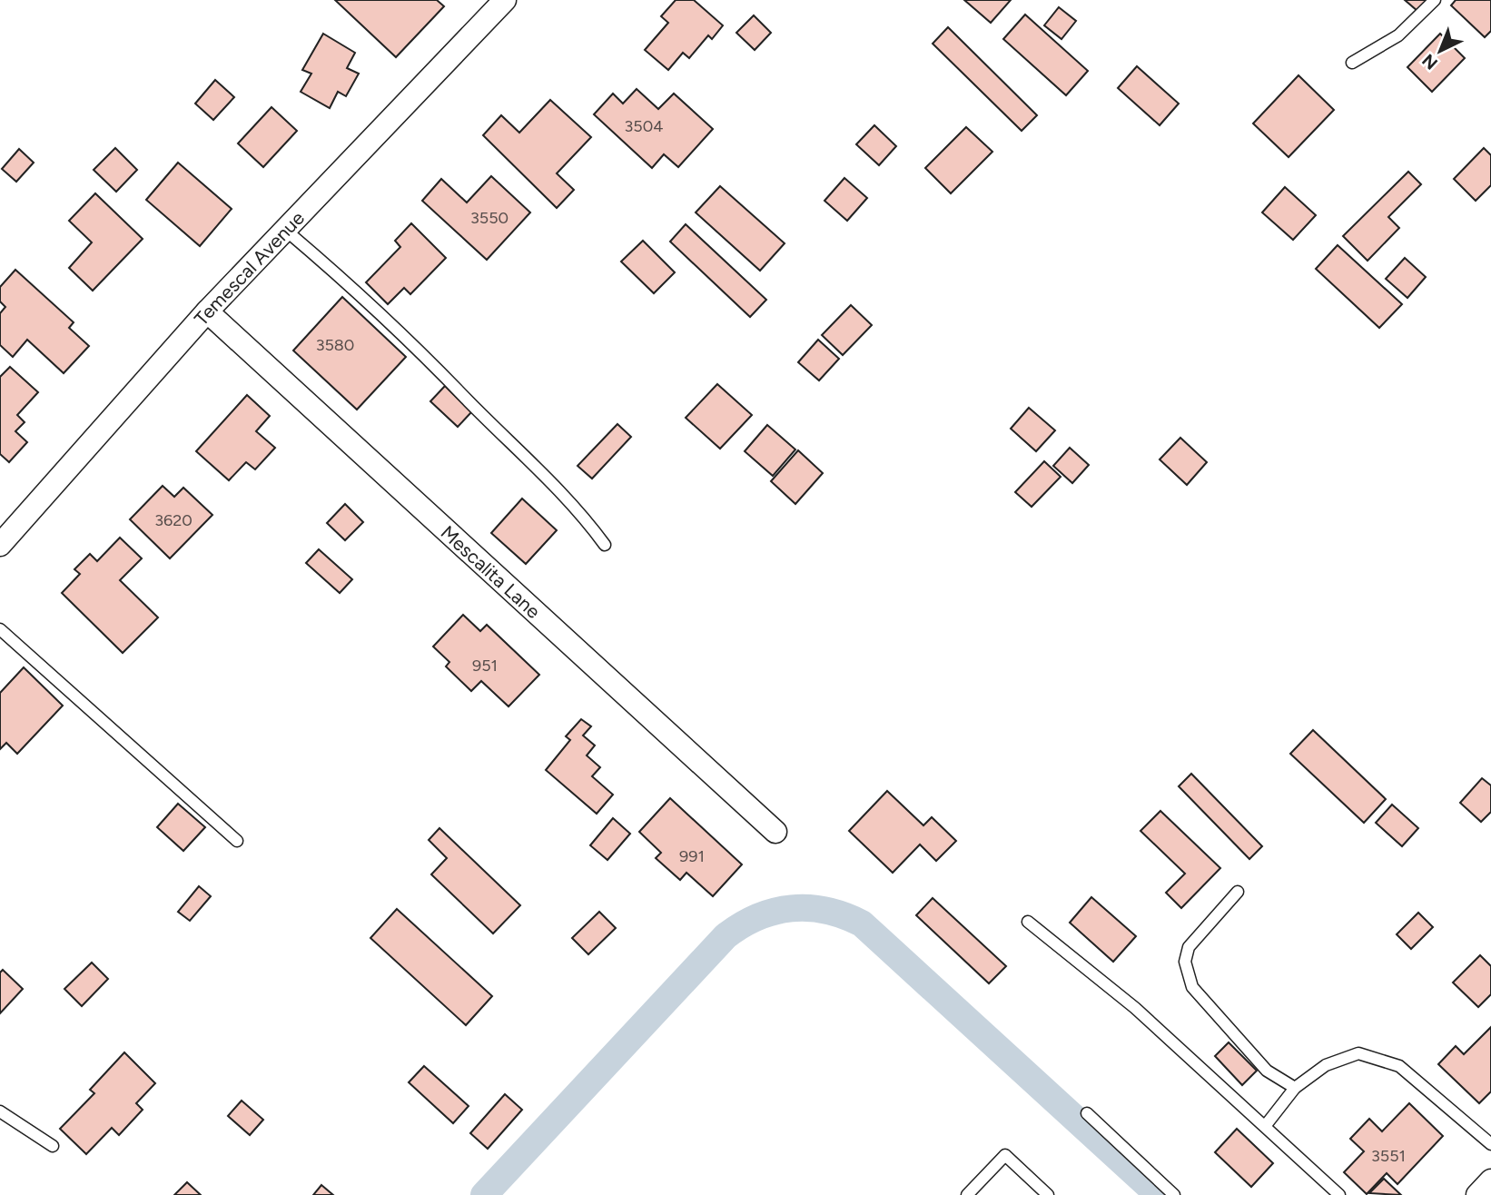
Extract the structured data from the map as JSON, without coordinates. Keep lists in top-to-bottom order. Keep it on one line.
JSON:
{"streets":{"street":["Temescal Avenue","Mescalita Lane"]},"crossings":[["Temescal Avenue","Mescalita Lane"]],"house_numbers":["3504","3550","3580","3620","951","991","3551"],"north":"bottom left"}
